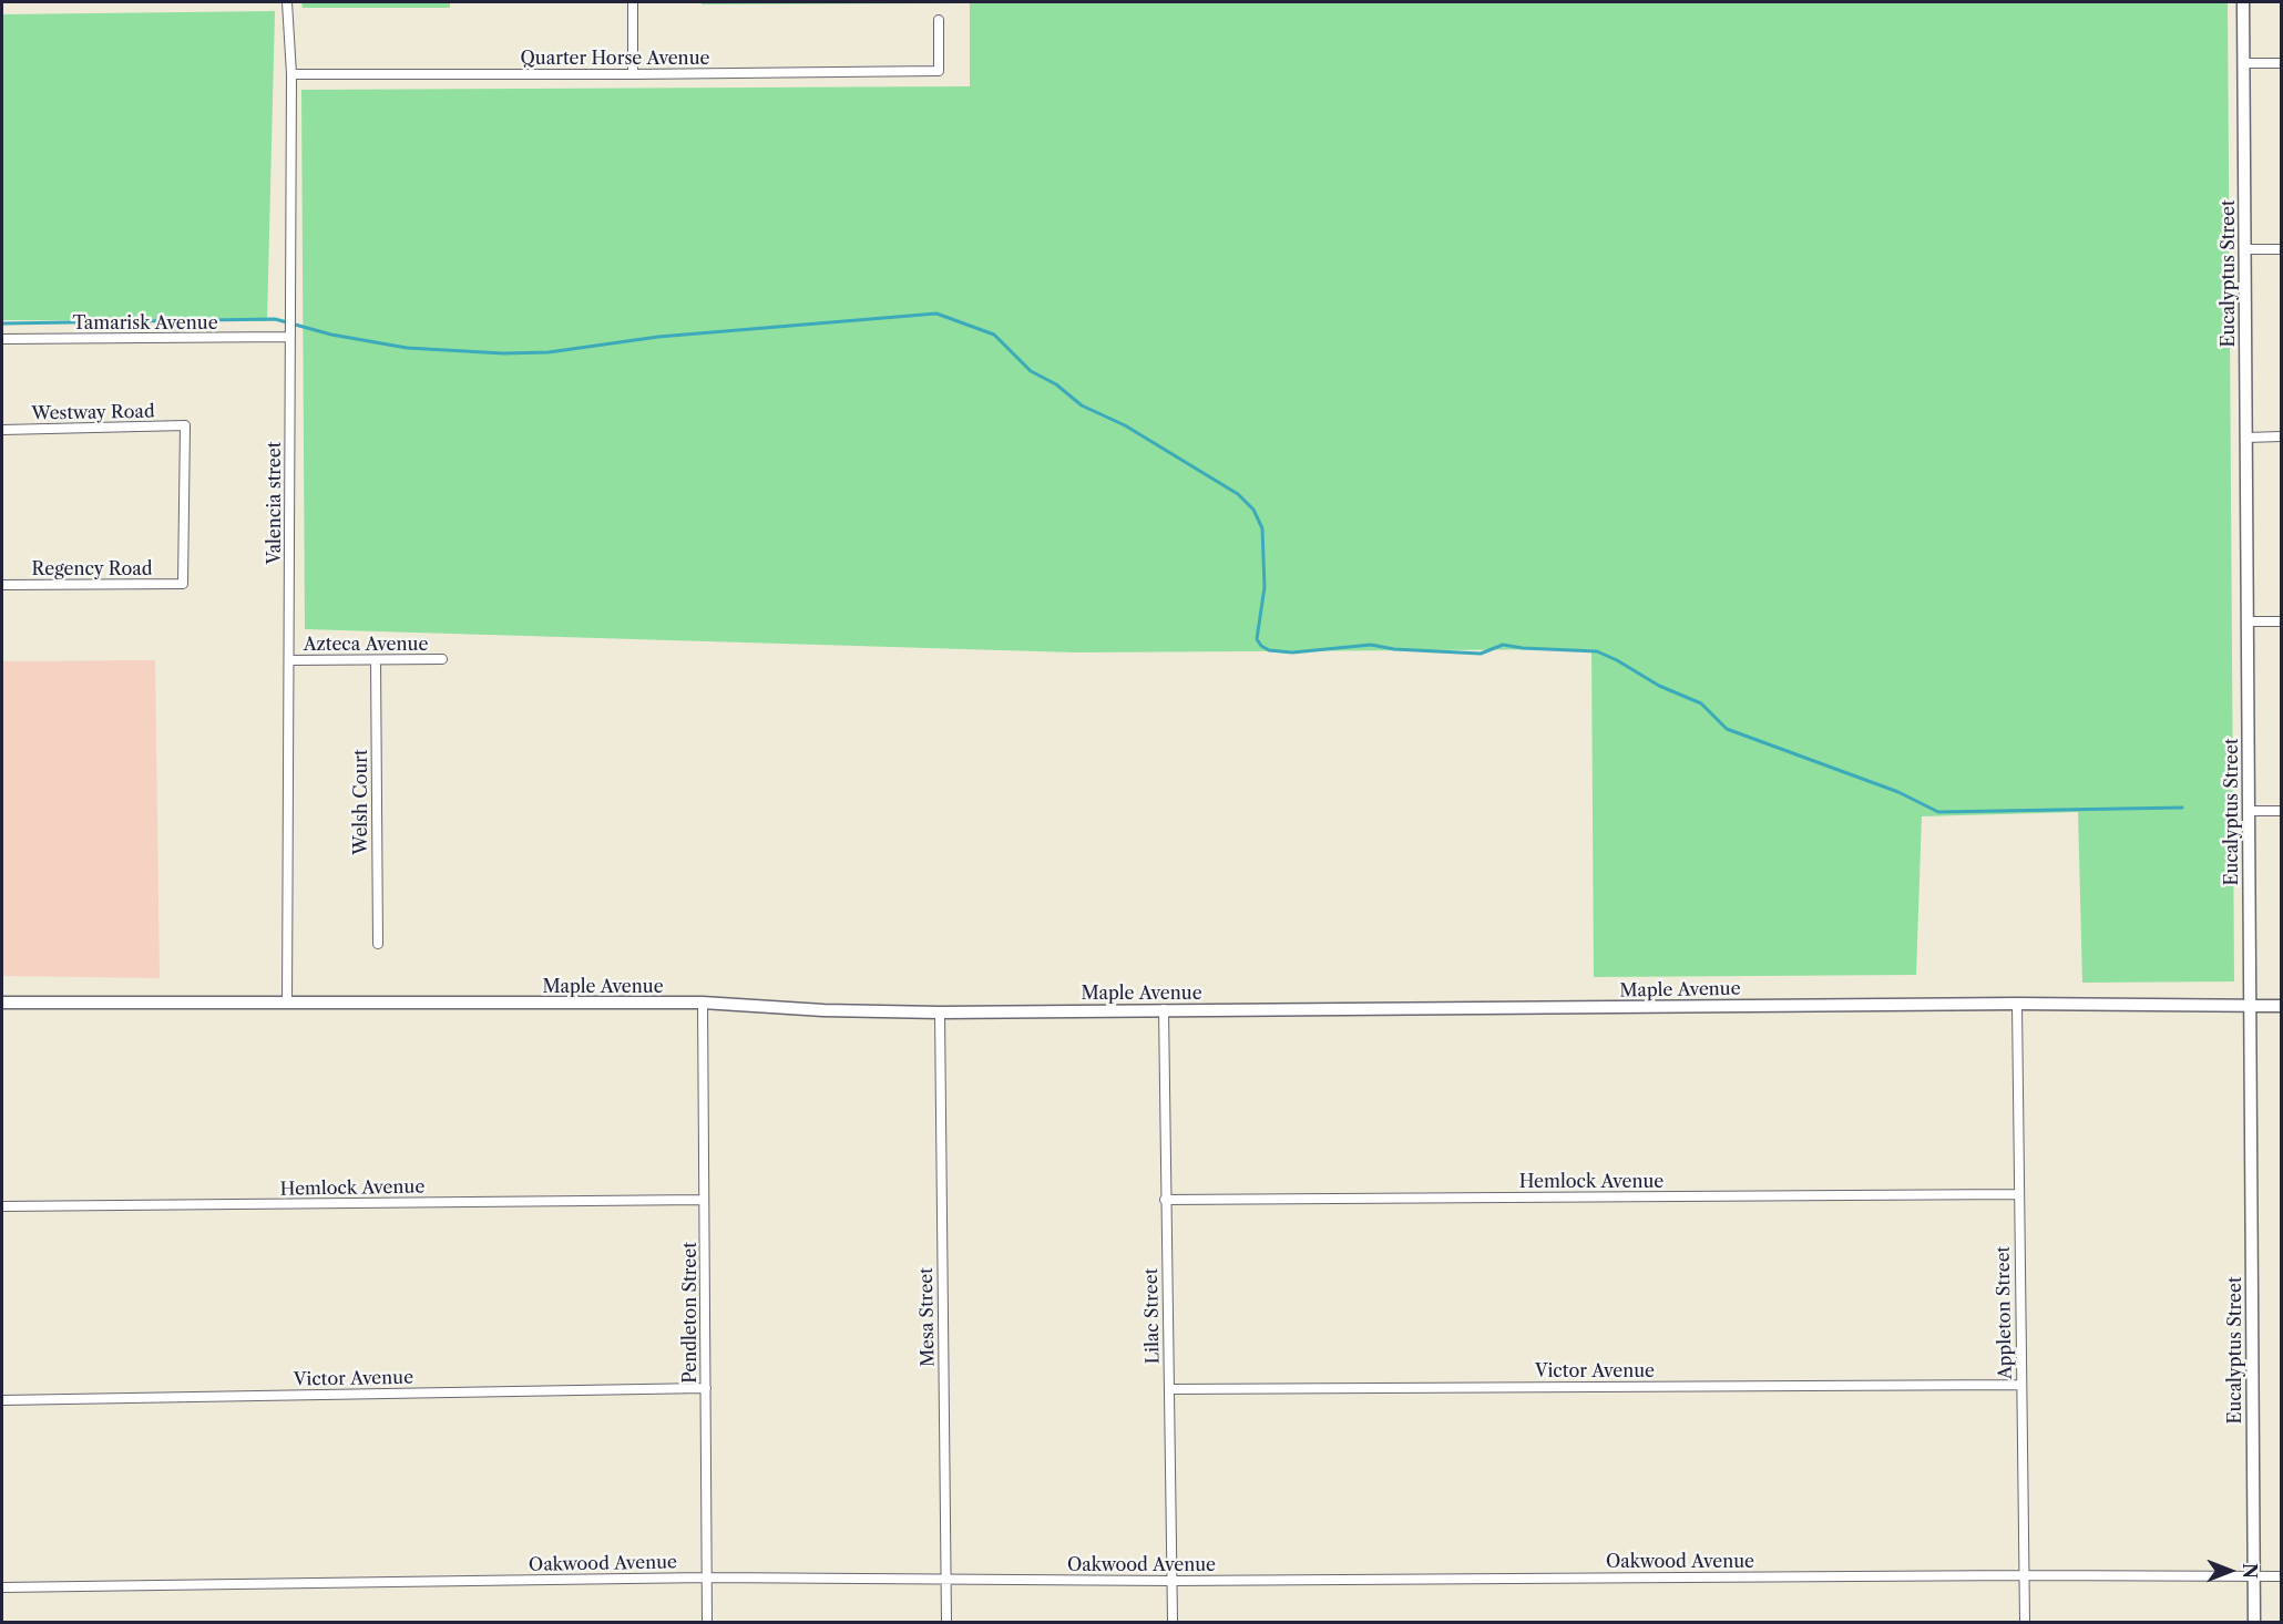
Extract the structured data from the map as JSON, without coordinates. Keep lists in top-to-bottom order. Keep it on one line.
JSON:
{"streets":{"street":["Quarter Horse Avenue","Eucalyptus Street","Tamarisk Avenue","Westway Road","Valencia street","Regency Road","Azteca Avenue","Welsh Court","Maple Avenue","Hemlock Avenue","Pendleton Street","Appleton Street","Lilac Street","Mesa Street","Victor Avenue","Oakwood Avenue"]},"crossings":[["Quarter Horse Avenue","Valencia street"],["Eucalyptus Street","Maple Avenue"],["Eucalyptus Street","Oakwood Avenue"],["Tamarisk Avenue","Valencia street"],["Westway Road","Regency Road"],["Valencia street","Azteca Avenue"],["Valencia street","Maple Avenue"],["Azteca Avenue","Welsh Court"],["Maple Avenue","Pendleton Street"],["Maple Avenue","Appleton Street"],["Maple Avenue","Lilac Street"],["Maple Avenue","Mesa Street"],["Hemlock Avenue","Pendleton Street"],["Hemlock Avenue","Appleton Street"],["Hemlock Avenue","Lilac Street"],["Pendleton Street","Victor Avenue"],["Pendleton Street","Oakwood Avenue"],["Appleton Street","Victor Avenue"],["Appleton Street","Oakwood Avenue"],["Lilac Street","Victor Avenue"],["Lilac Street","Oakwood Avenue"],["Mesa Street","Oakwood Avenue"]],"north":"right"}
